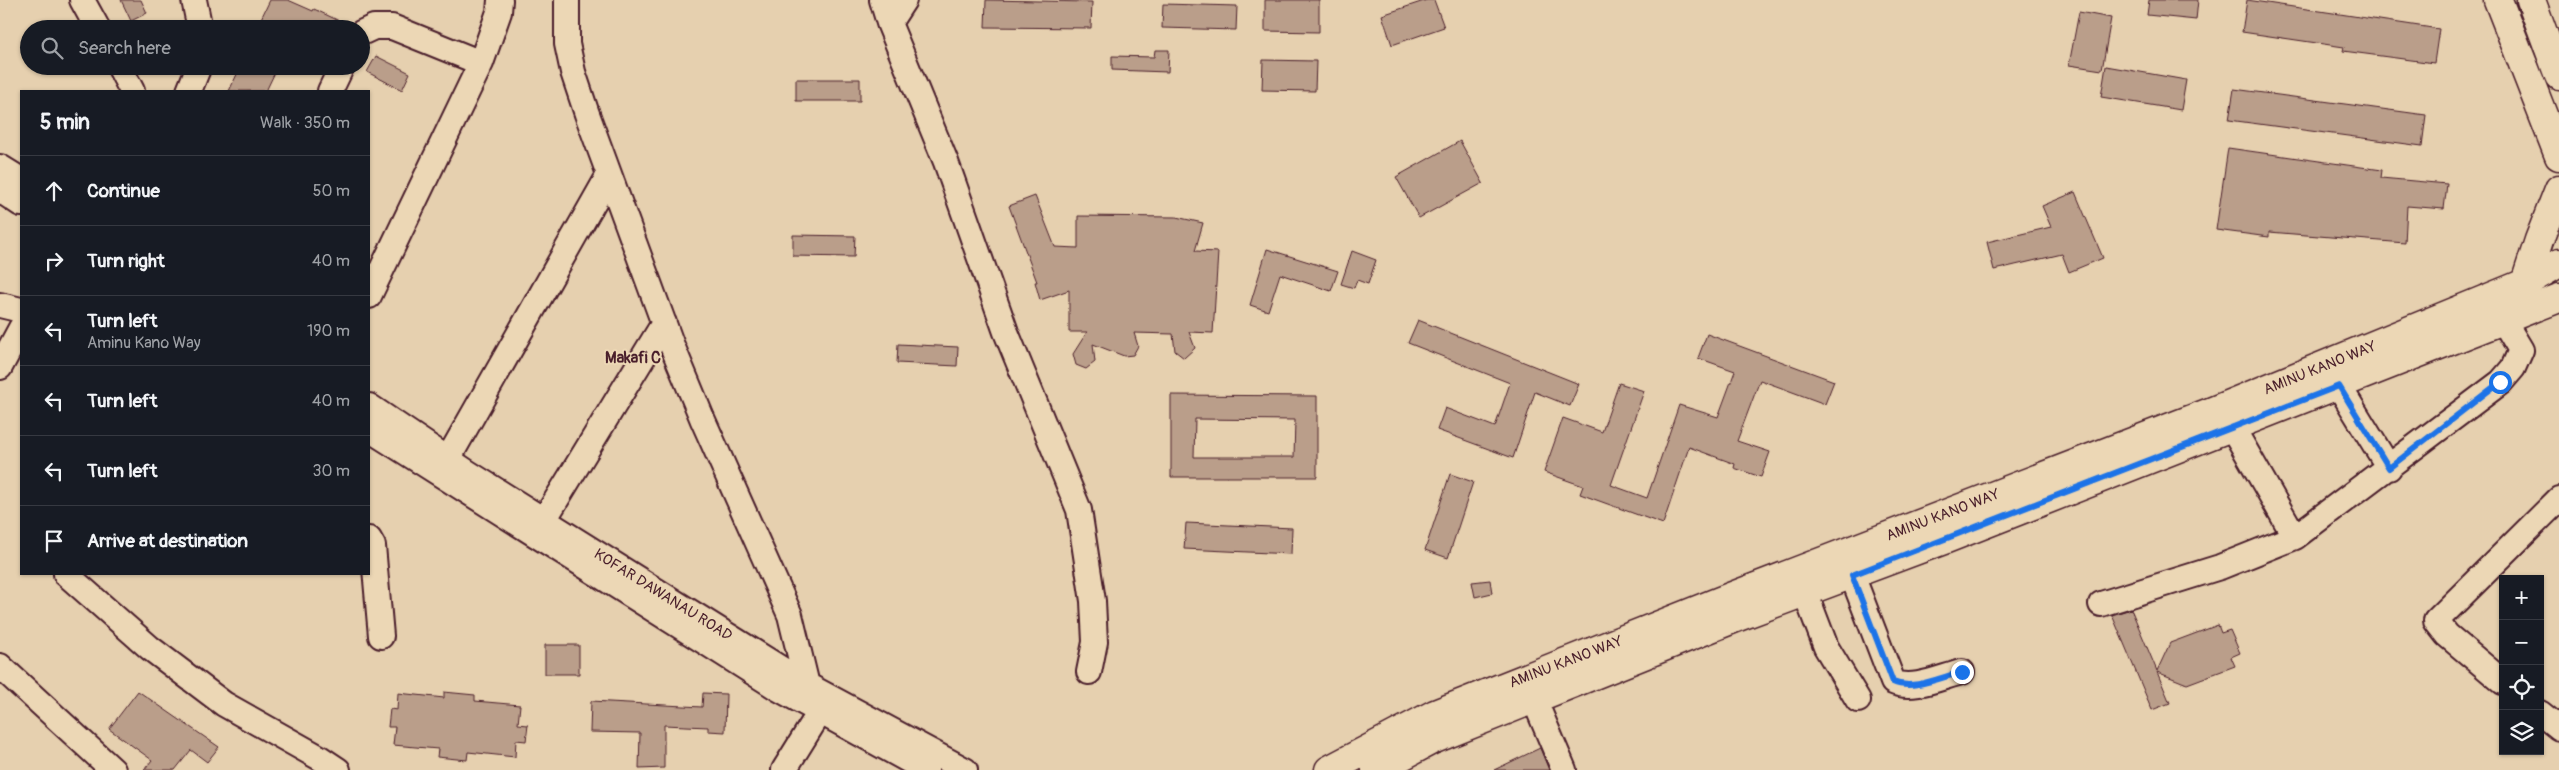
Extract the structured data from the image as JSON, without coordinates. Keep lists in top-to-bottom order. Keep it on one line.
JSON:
{"streets":{"main road":["AMINU KANO WAY"],"street":["KOFAR DAWANAU ROAD"]},"districts":["Makafi C"],"page":{"search":"Search here","heading":["5 min","Walk · 350 m"],"list":[["Continue","50 m"],["Turn right","40 m"],["Turn left","Aminu Kano Way","190 m"],["Turn left","40 m"],["Turn left","30 m"],"Arrive at destination"],"map_buttons":["+","−"]}}
